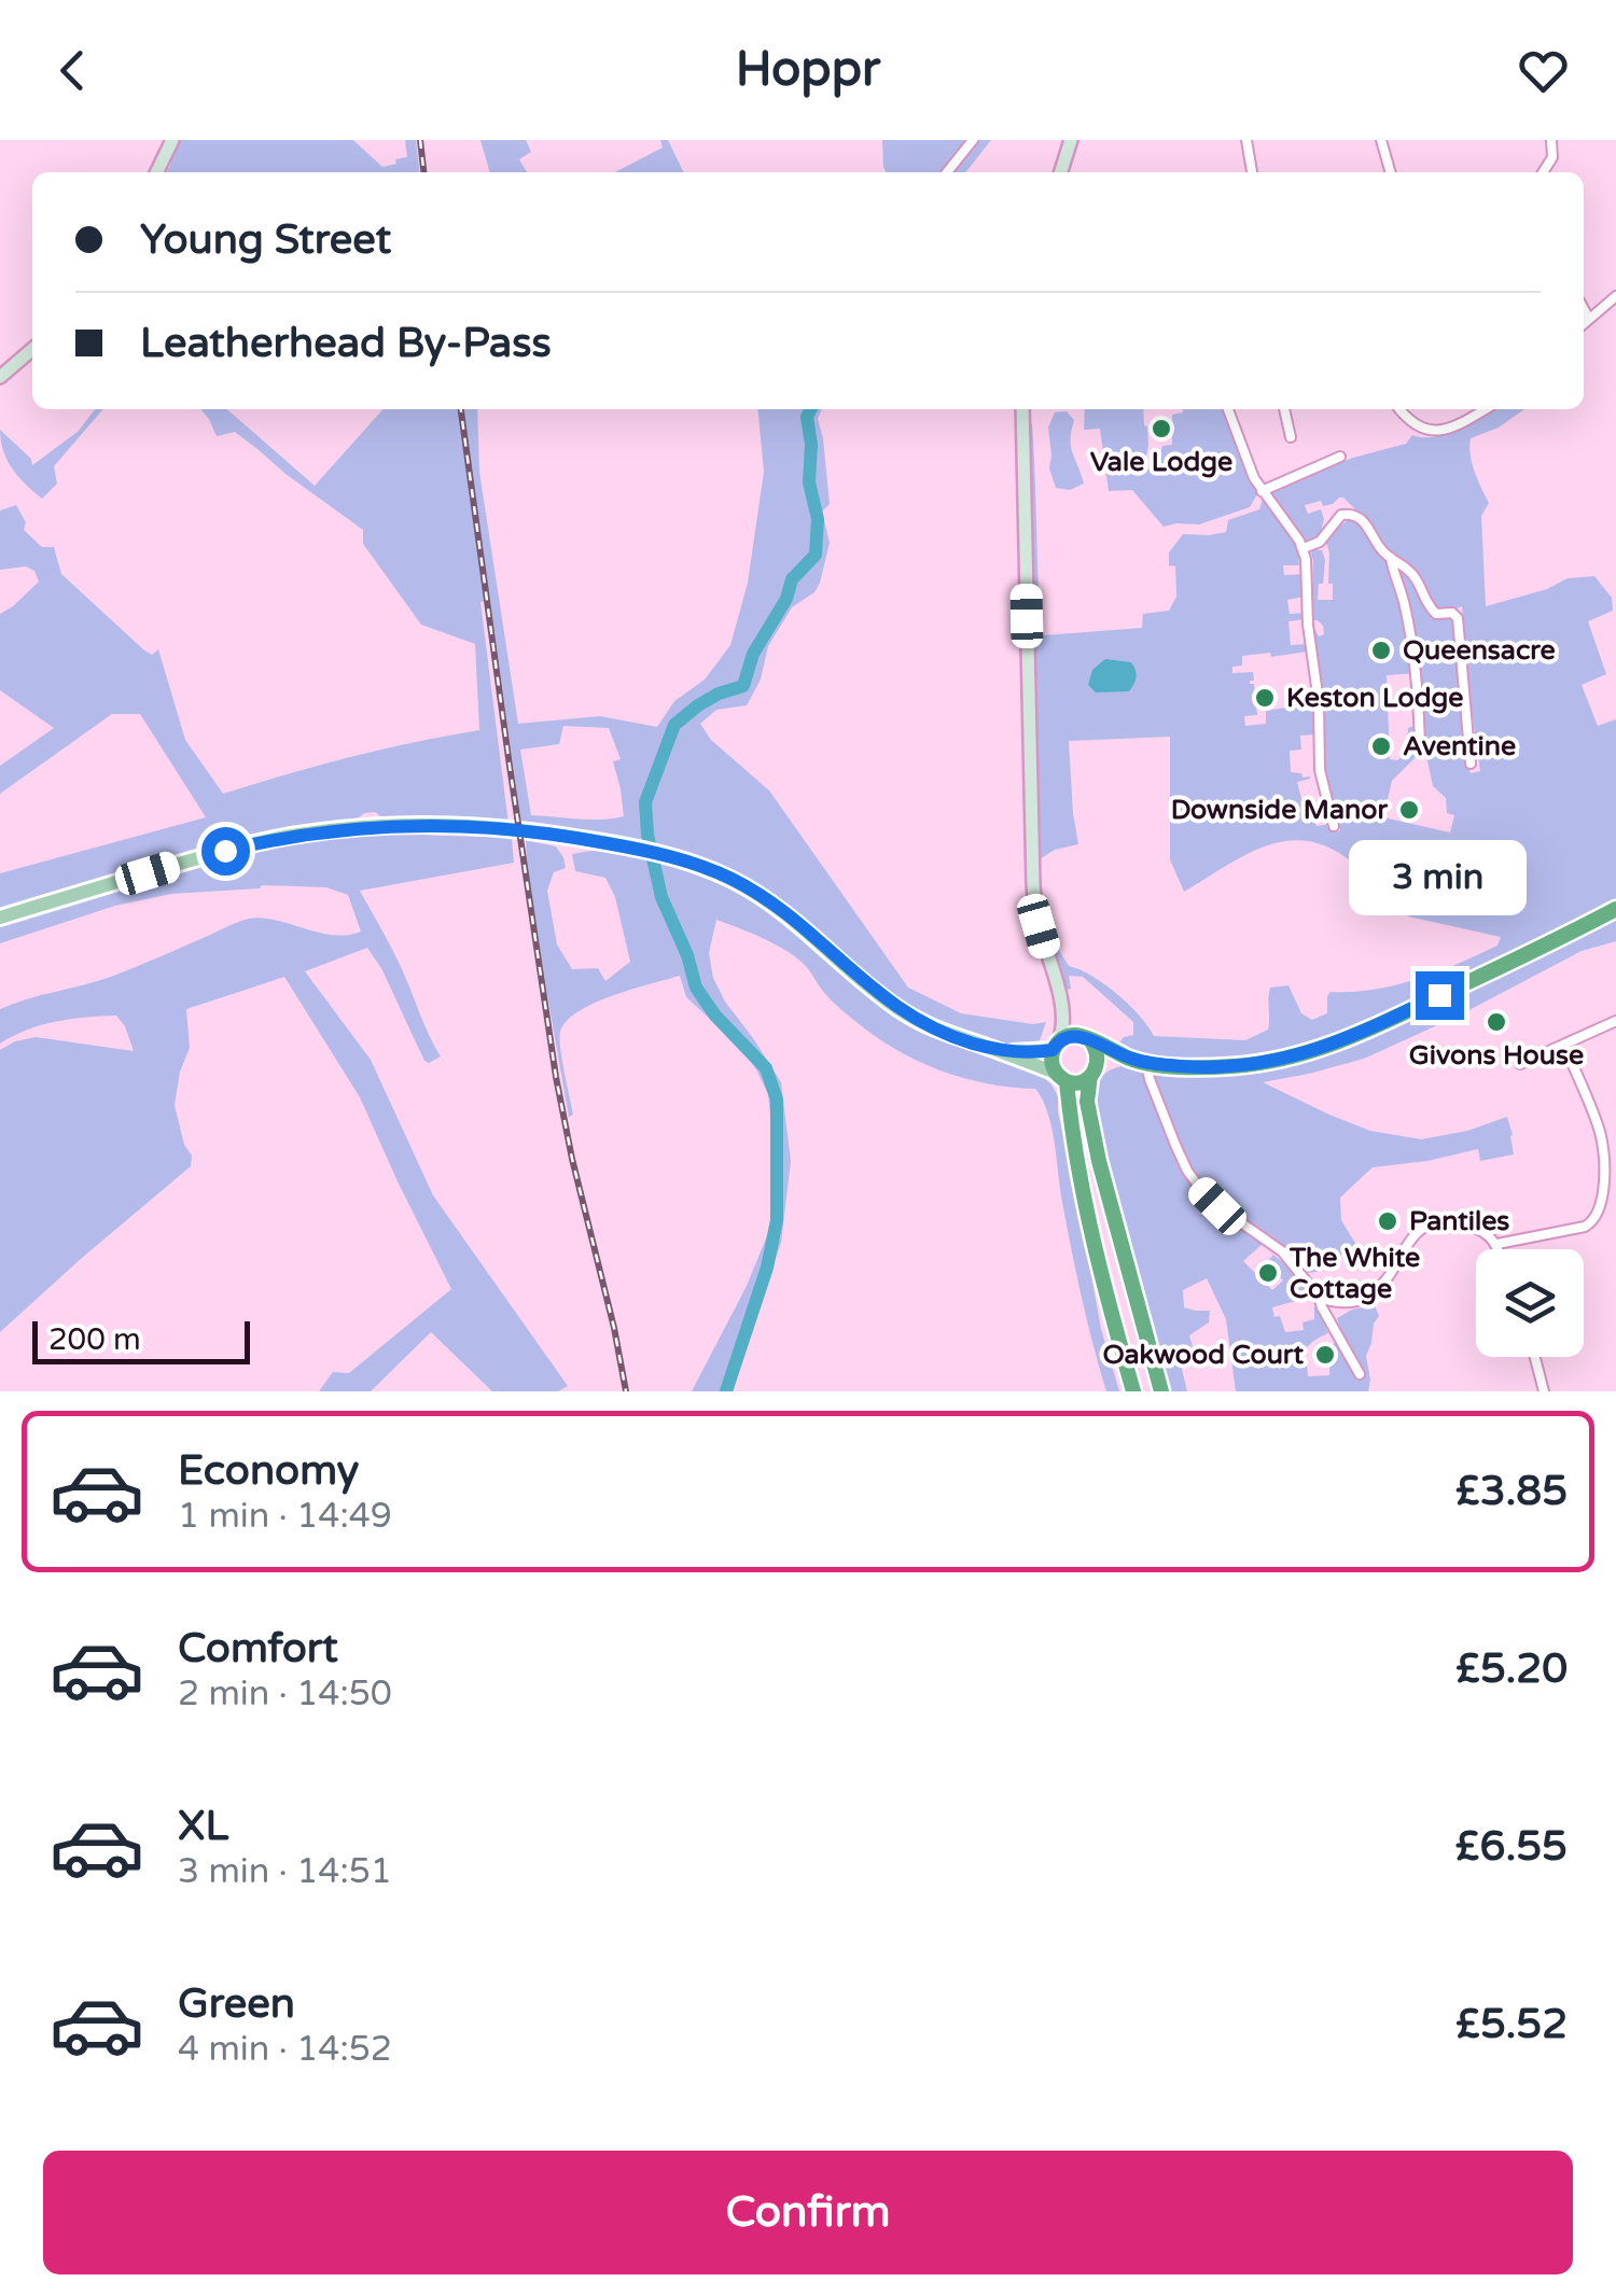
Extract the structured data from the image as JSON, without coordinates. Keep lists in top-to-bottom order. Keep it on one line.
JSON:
{"places":["Vale Lodge","Queensacre","Keston Lodge","Aventine","Downside Manor","Givons House","Pantiles","The White Cottage","Oakwood Court"],"scale_bar":"200 m","page":{"header":"Hoppr","banner":["Young Street","Leatherhead By-Pass"],"bubble":"3 min","scale":"200 m","list":[{"name":"Economy","note":"1 min · 14:49","value":"£3.85"},{"name":"Comfort","note":"2 min · 14:50","value":"£5.20"},{"name":"XL","note":"3 min · 14:51","value":"£6.55"},{"name":"Green","note":"4 min · 14:52","value":"£5.52"}],"buttons":"Confirm"}}
